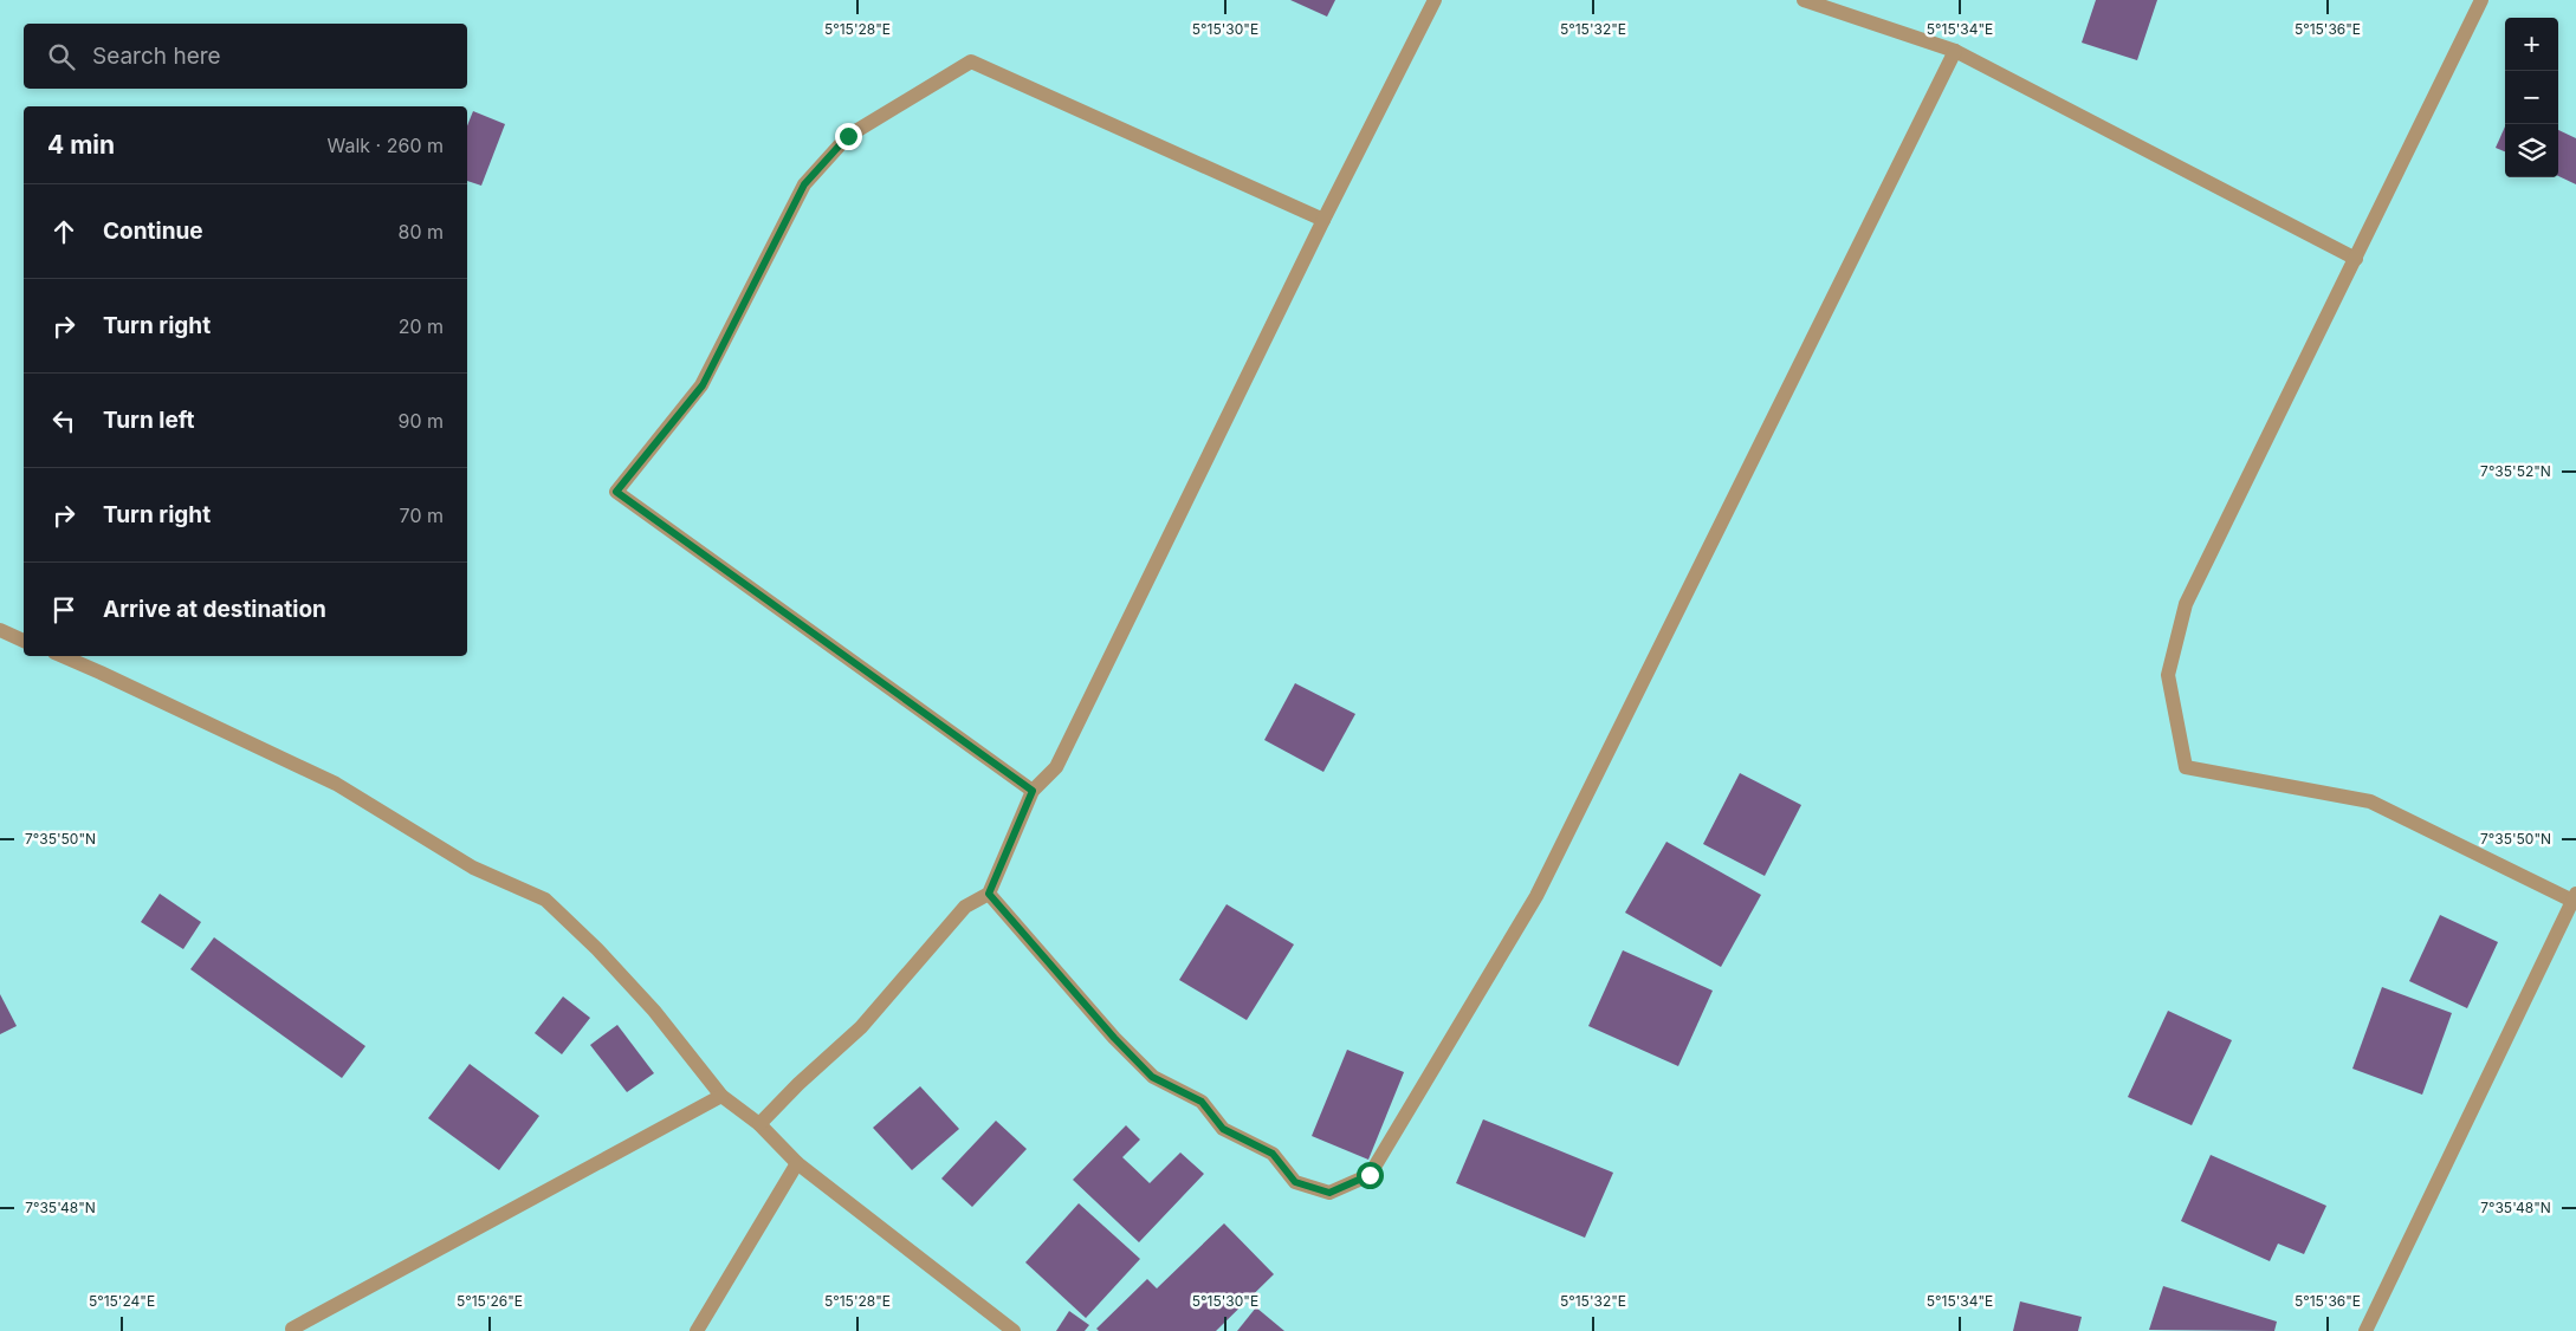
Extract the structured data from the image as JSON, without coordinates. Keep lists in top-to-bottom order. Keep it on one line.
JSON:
{"page":{"map_buttons":["+","−"],"search":"Search here","heading":["4 min","Walk · 260 m"],"list":[["Continue","80 m"],["Turn right","20 m"],["Turn left","90 m"],["Turn right","70 m"],"Arrive at destination"]},"coordinates":["5°15'28\"E","5°15'30\"E","5°15'32\"E","5°15'34\"E","5°15'36\"E","7°35'52\"N","7°35'50\"N","7°35'48\"N","5°15'24\"E","5°15'26\"E"]}
